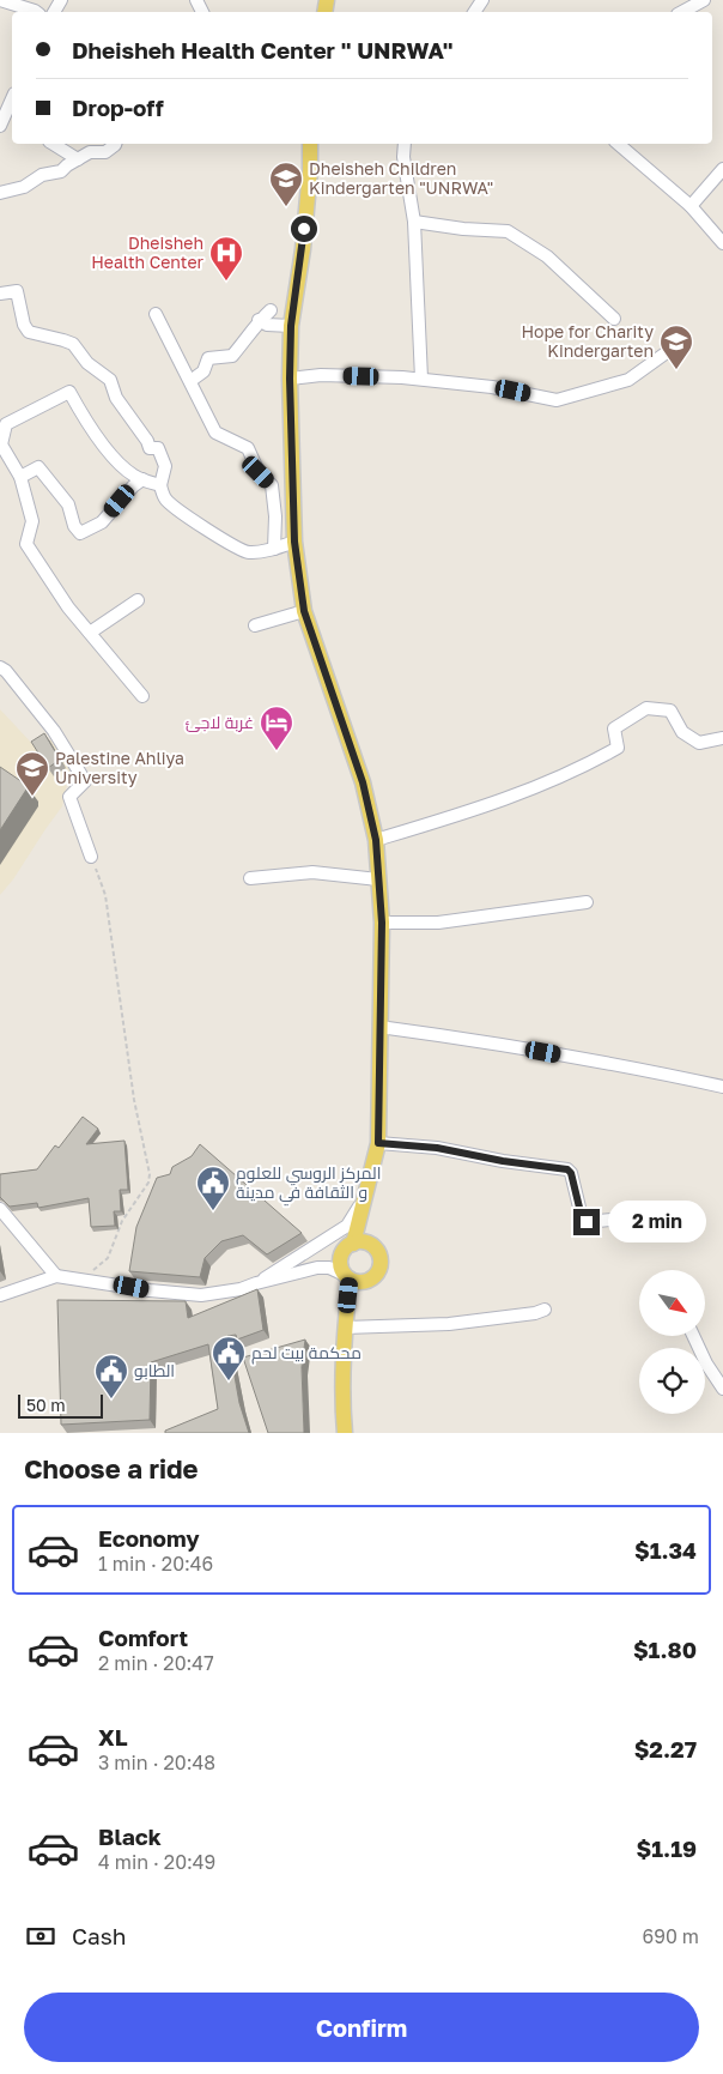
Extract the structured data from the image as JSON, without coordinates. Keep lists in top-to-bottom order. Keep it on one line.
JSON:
{"places":{"school or university":["Dheisheh Children Kindergarten \"UNRWA\"","Hope for Charity Kindergarten","Palestine Ahliya University"],"hospital":["Dheisheh Health Center"],"hotel":["غربة لاجئ"],"public building":["المركز الروسي للعلوم و الثقافة في مدينة","محكمة بيت لحم","الطابو"]},"scale_bar":"50 m","north":"bottom right","page":{"banner":["Dheisheh Health Center \" UNRWA\"","Drop-off"],"bubble":"2 min","scale":"50 m","heading":"Choose a ride","list":[{"name":"Economy","note":"1 min · 20:46","value":"$1.34"},{"name":"Comfort","note":"2 min · 20:47","value":"$1.80"},{"name":"XL","note":"3 min · 20:48","value":"$2.27"},{"name":"Black","note":"4 min · 20:49","value":"$1.19"}],"pay":["Cash","690 m"],"buttons":"Confirm"}}
